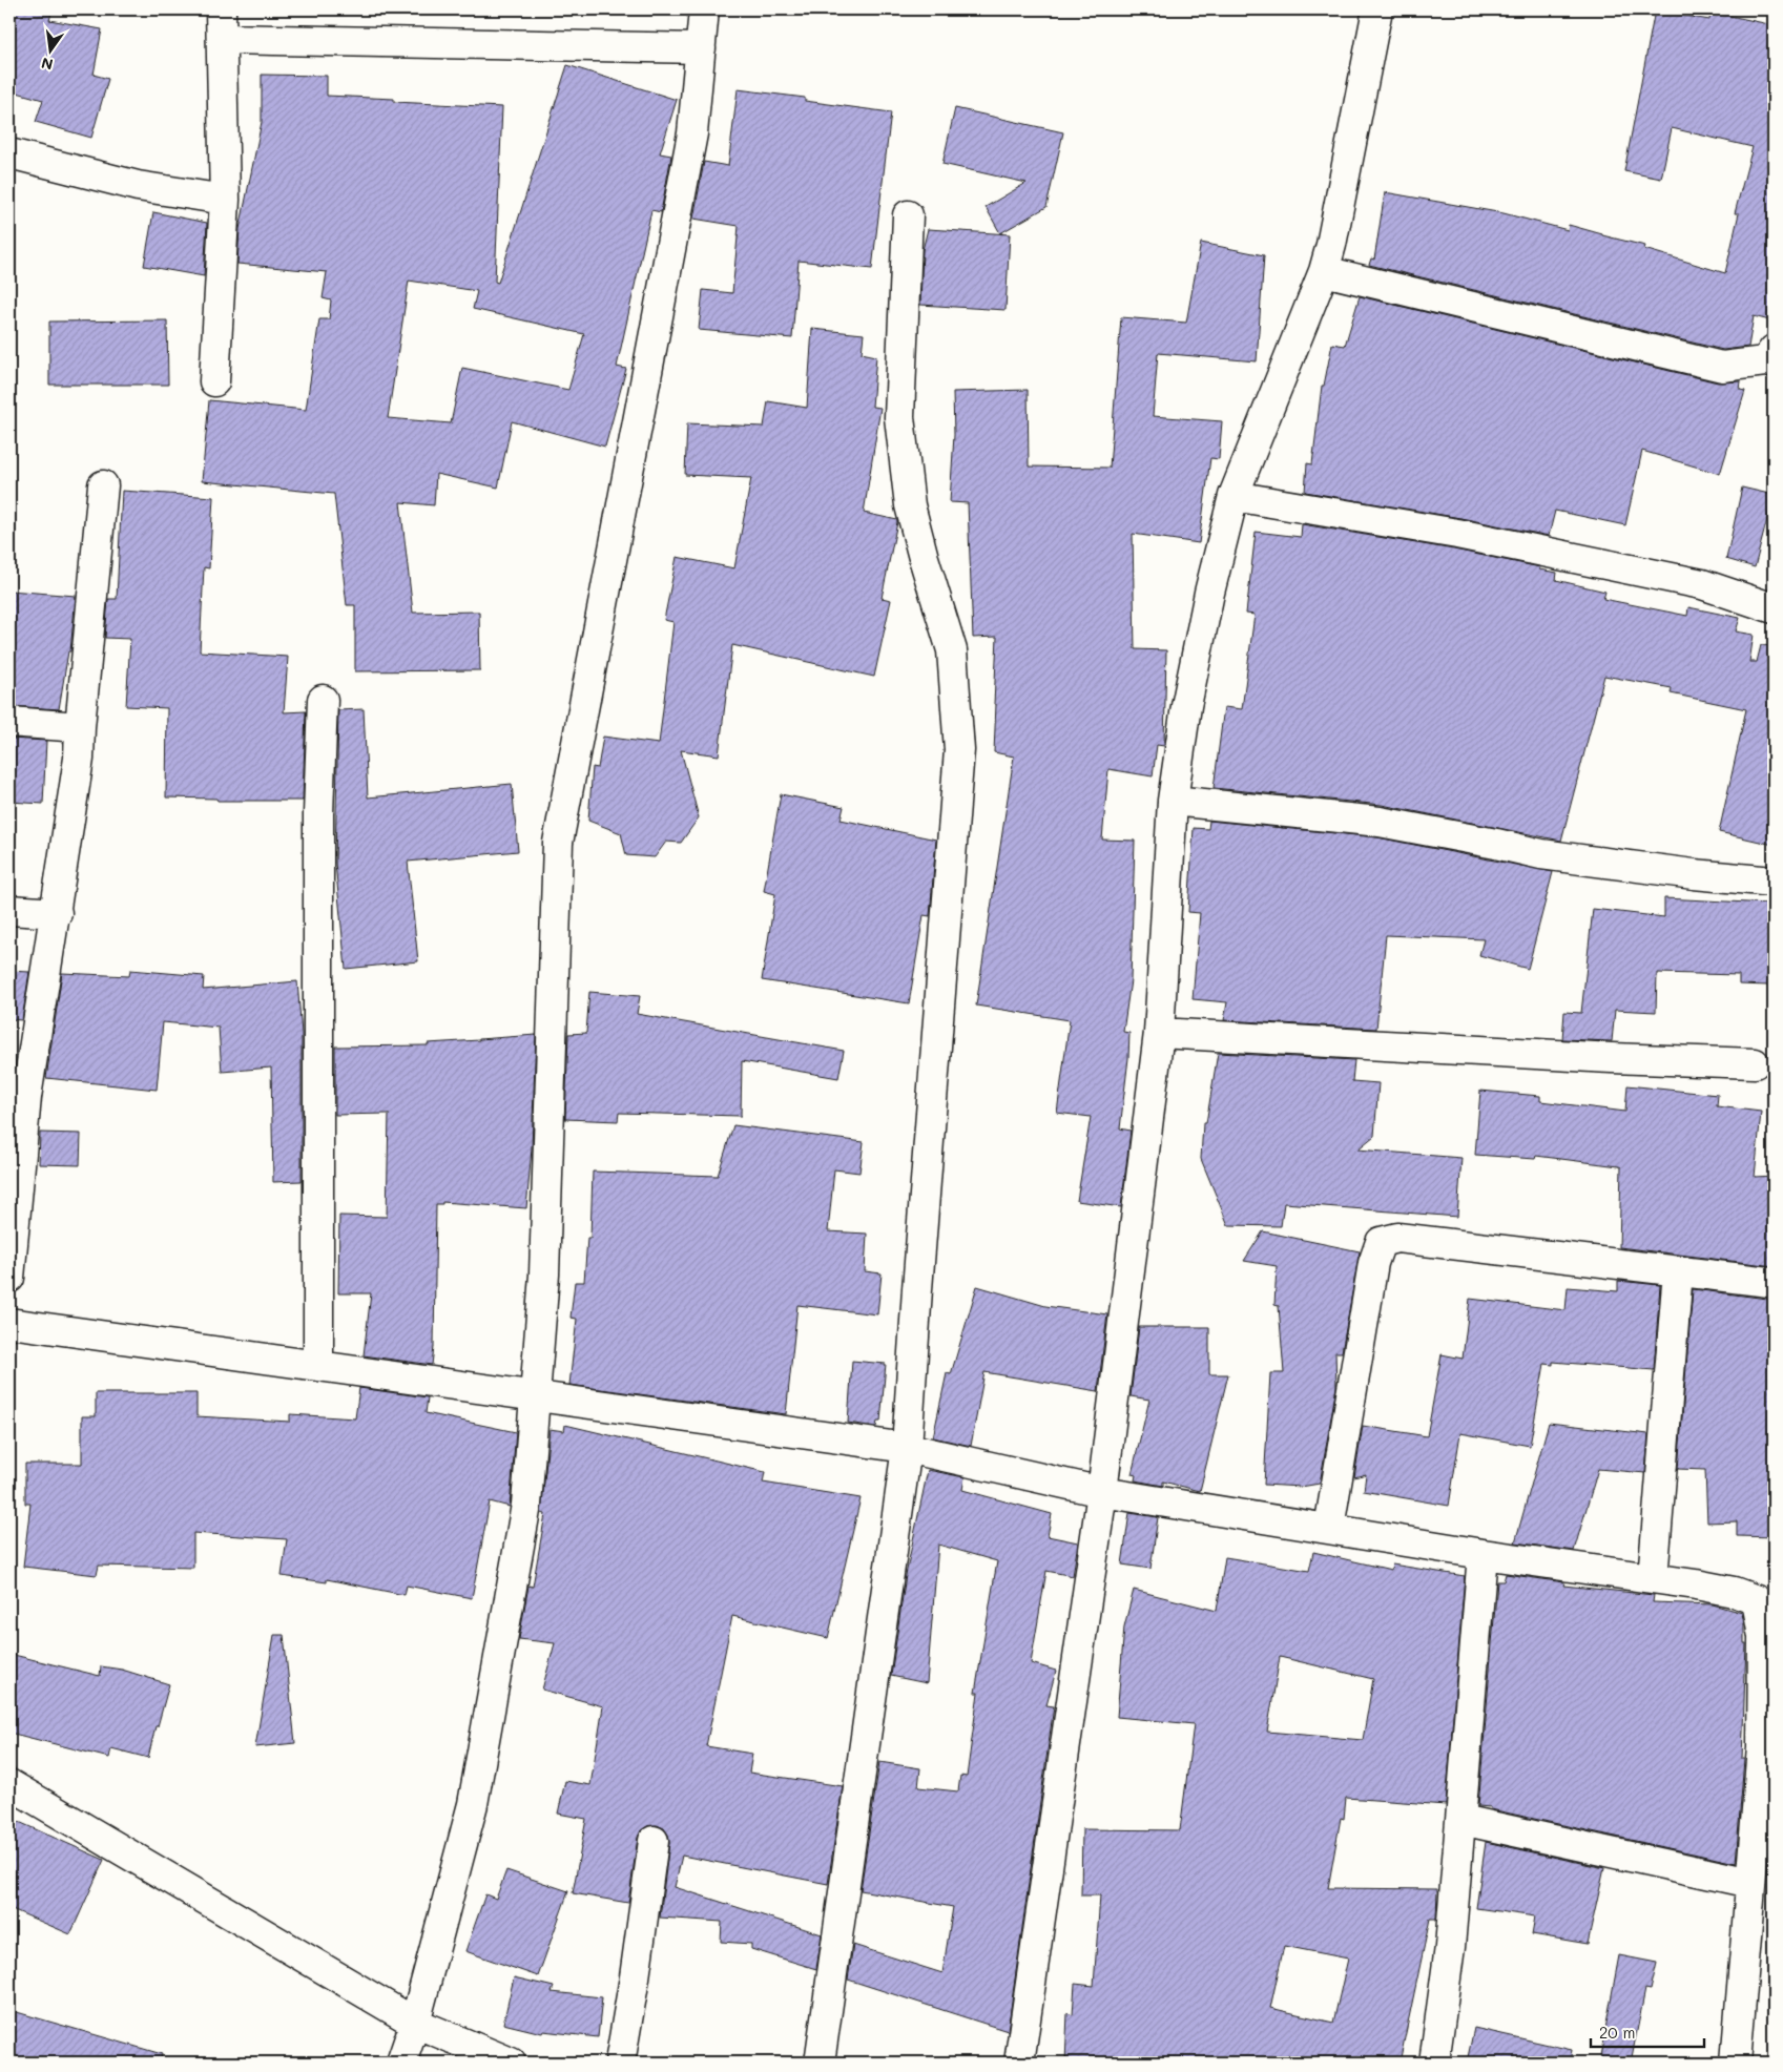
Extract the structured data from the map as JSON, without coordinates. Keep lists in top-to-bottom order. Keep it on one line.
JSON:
{"scale_bar":"20 m","north":"bottom"}
